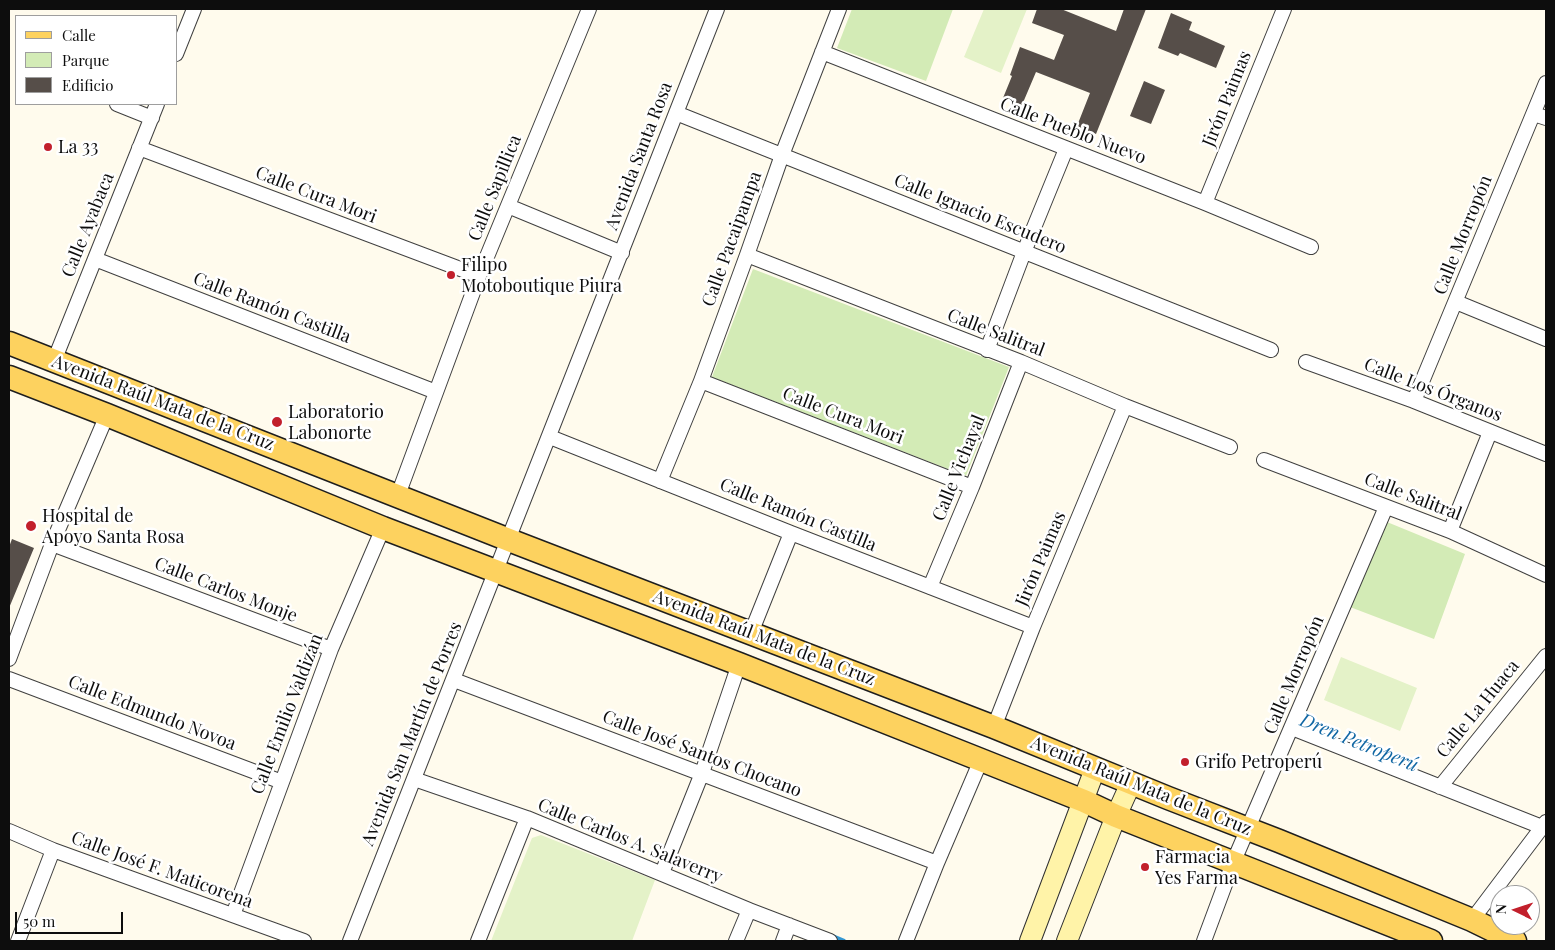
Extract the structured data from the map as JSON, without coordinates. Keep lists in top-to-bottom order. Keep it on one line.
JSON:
{"streets":{"main road":["Avenida Raúl Mata de la Cruz"],"street":["Jirón Paimas","Calle Pueblo Nuevo","Avenida Santa Rosa","Calle Sapillica","Calle Cura Mori","Calle Ignacio Escudero","Calle Ayabaca","Calle Morropón","Calle Pacaipampa","Calle Ramón Castilla","Calle Salitral","Calle Los Órganos","Calle Vichayal","Calle Carlos Monje","Calle La Huaca","Calle Edmundo Novoa","Calle Emilio Valdizán","Avenida San Martín de Porres","Calle José Santos Chocano","Calle Carlos A. Salaverry","Calle José F. Maticorena"]},"crossings":[["Jirón Paimas","Calle Pueblo Nuevo"],["Jirón Paimas","Calle Ramón Castilla"],["Jirón Paimas","Calle Salitral"],["Jirón Paimas","Avenida Raúl Mata de la Cruz"],["Calle Pueblo Nuevo","Calle Pacaipampa"],["Avenida Santa Rosa","Calle Ignacio Escudero"],["Avenida Santa Rosa","Calle Ramón Castilla"],["Avenida Santa Rosa","Avenida Raúl Mata de la Cruz"],["Avenida Santa Rosa","Avenida San Martín de Porres"],["Calle Sapillica","Calle Cura Mori"],["Calle Sapillica","Calle Ramón Castilla"],["Calle Sapillica","Avenida Raúl Mata de la Cruz"],["Calle Cura Mori","Calle Ayabaca"],["Calle Cura Mori","Calle Pacaipampa"],["Calle Cura Mori","Calle Vichayal"],["Calle Ignacio Escudero","Calle Pacaipampa"],["Calle Ayabaca","Calle Ramón Castilla"],["Calle Ayabaca","Avenida Raúl Mata de la Cruz"],["Calle Morropón","Calle Salitral"],["Calle Morropón","Calle Los Órganos"],["Calle Morropón","Avenida Raúl Mata de la Cruz"],["Calle Pacaipampa","Calle Ramón Castilla"],["Calle Pacaipampa","Calle Salitral"],["Calle Ramón Castilla","Calle Vichayal"],["Calle Salitral","Calle Vichayal"],["Avenida Raúl Mata de la Cruz","Calle Emilio Valdizán"],["Avenida Raúl Mata de la Cruz","Avenida San Martín de Porres"],["Calle Carlos Monje","Calle Emilio Valdizán"],["Calle Edmundo Novoa","Calle Emilio Valdizán"],["Calle Emilio Valdizán","Calle José F. Maticorena"],["Avenida San Martín de Porres","Calle José Santos Chocano"],["Avenida San Martín de Porres","Calle Carlos A. Salaverry"]],"water":["Dren Petroperú"],"places":["La 33","Filipo Motoboutique Piura","Laboratorio Labonorte","Hospital de Apoyo Santa Rosa","Grifo Petroperú","Farmacia Yes Farma"],"legend":["Calle","Parque","Edificio"],"scale_bar":"50 m","north":"left"}
